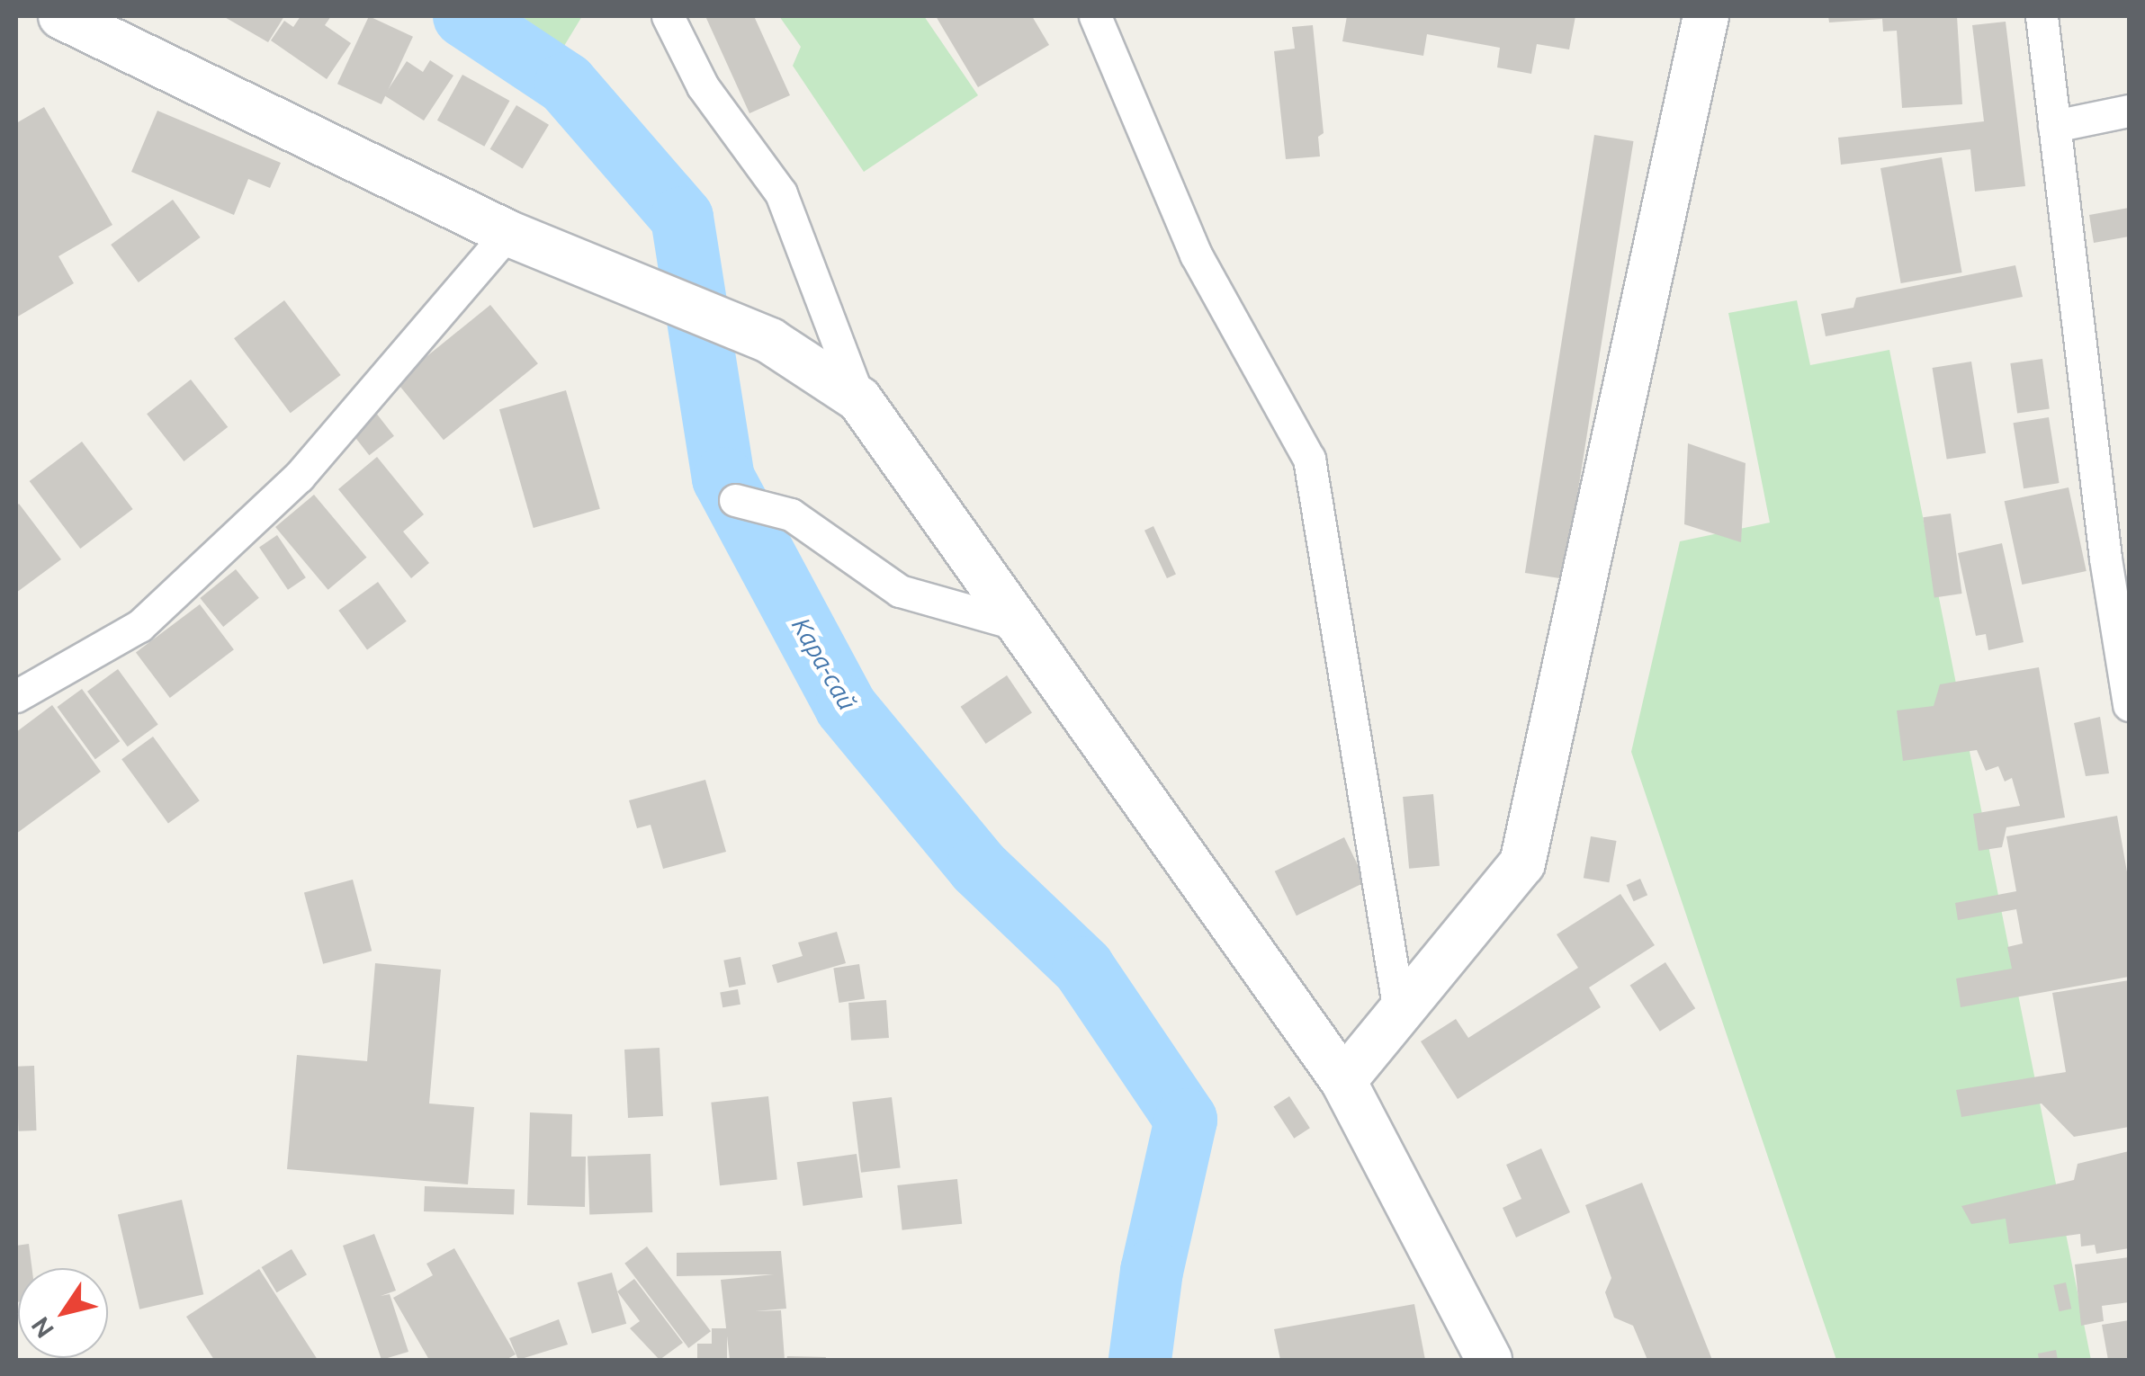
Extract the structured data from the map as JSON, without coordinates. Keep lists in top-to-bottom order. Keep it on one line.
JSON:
{"water":["Кара-сай"],"north":"bottom left"}
